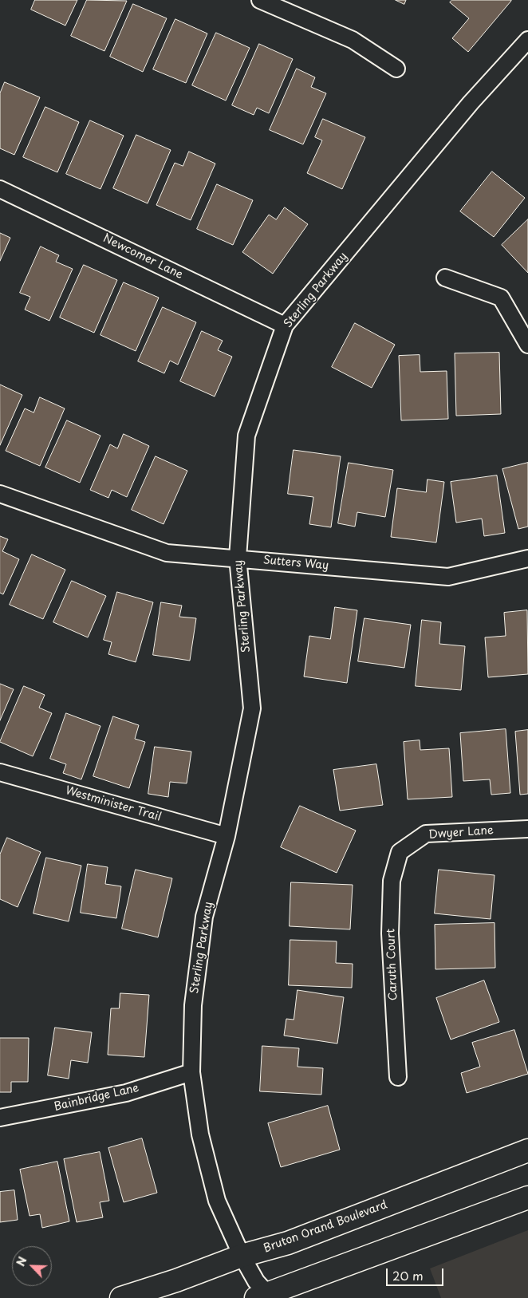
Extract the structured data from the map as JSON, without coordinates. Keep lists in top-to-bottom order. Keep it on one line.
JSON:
{"streets":{"main road":["Bruton Orand Boulevard"],"street":["Newcomer Lane","Sterling Parkway","Sutters Way","Westminister Trail","Dwyer Lane","Caruth Court","Bainbridge Lane"]},"crossings":[["Newcomer Lane","Sterling Parkway"],["Sterling Parkway","Sutters Way"],["Sterling Parkway","Westminister Trail"],["Sterling Parkway","Bainbridge Lane"],["Sterling Parkway","Bruton Orand Boulevard"],["Dwyer Lane","Caruth Court"]],"scale_bar":"20 m","north":"top left"}
